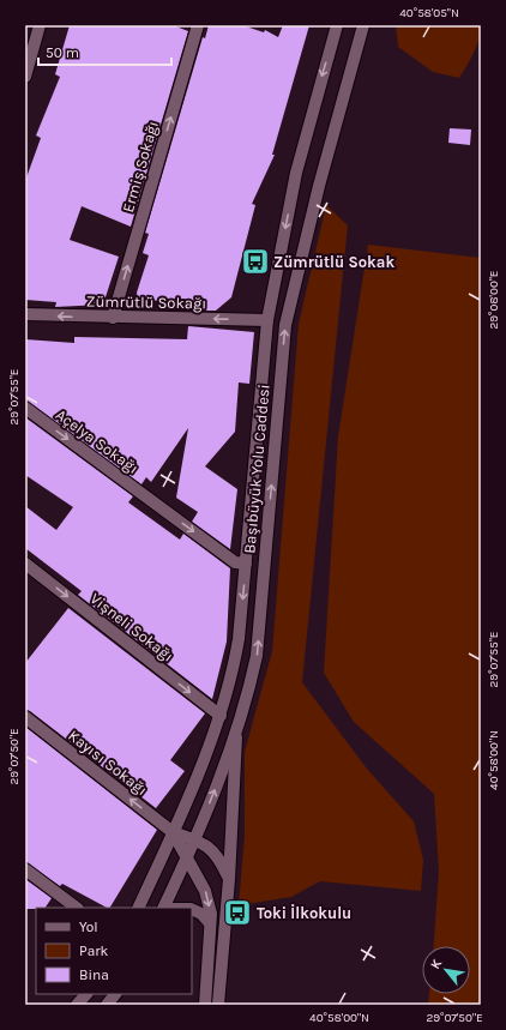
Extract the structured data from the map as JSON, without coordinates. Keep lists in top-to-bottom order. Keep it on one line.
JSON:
{"streets":{"street":["Ermiş Sokağı","Zümrütlü Sokağı","Açelya Sokağı","Başıbüyük Yolu Caddesi","Vişneli Sokağı","Kayısı Sokağı"]},"crossings":[["Ermiş Sokağı","Zümrütlü Sokağı"],["Zümrütlü Sokağı","Başıbüyük Yolu Caddesi"],["Açelya Sokağı","Başıbüyük Yolu Caddesi"],["Başıbüyük Yolu Caddesi","Vişneli Sokağı"],["Başıbüyük Yolu Caddesi","Kayısı Sokağı"]],"one_way":["Ermiş Sokağı","Zümrütlü Sokağı","Açelya Sokağı","Vişneli Sokağı","Kayısı Sokağı"],"places":{"bus stop":["Zümrütlü Sokak","Toki İlkokulu"]},"legend":["Yol","Park","Bina"],"scale_bar":"50 m","north":"top left","coordinates":["40°58'05\"N","29°08'00\"E","29°07'55\"E","29°07'50\"E","40°58'00\"N"]}
